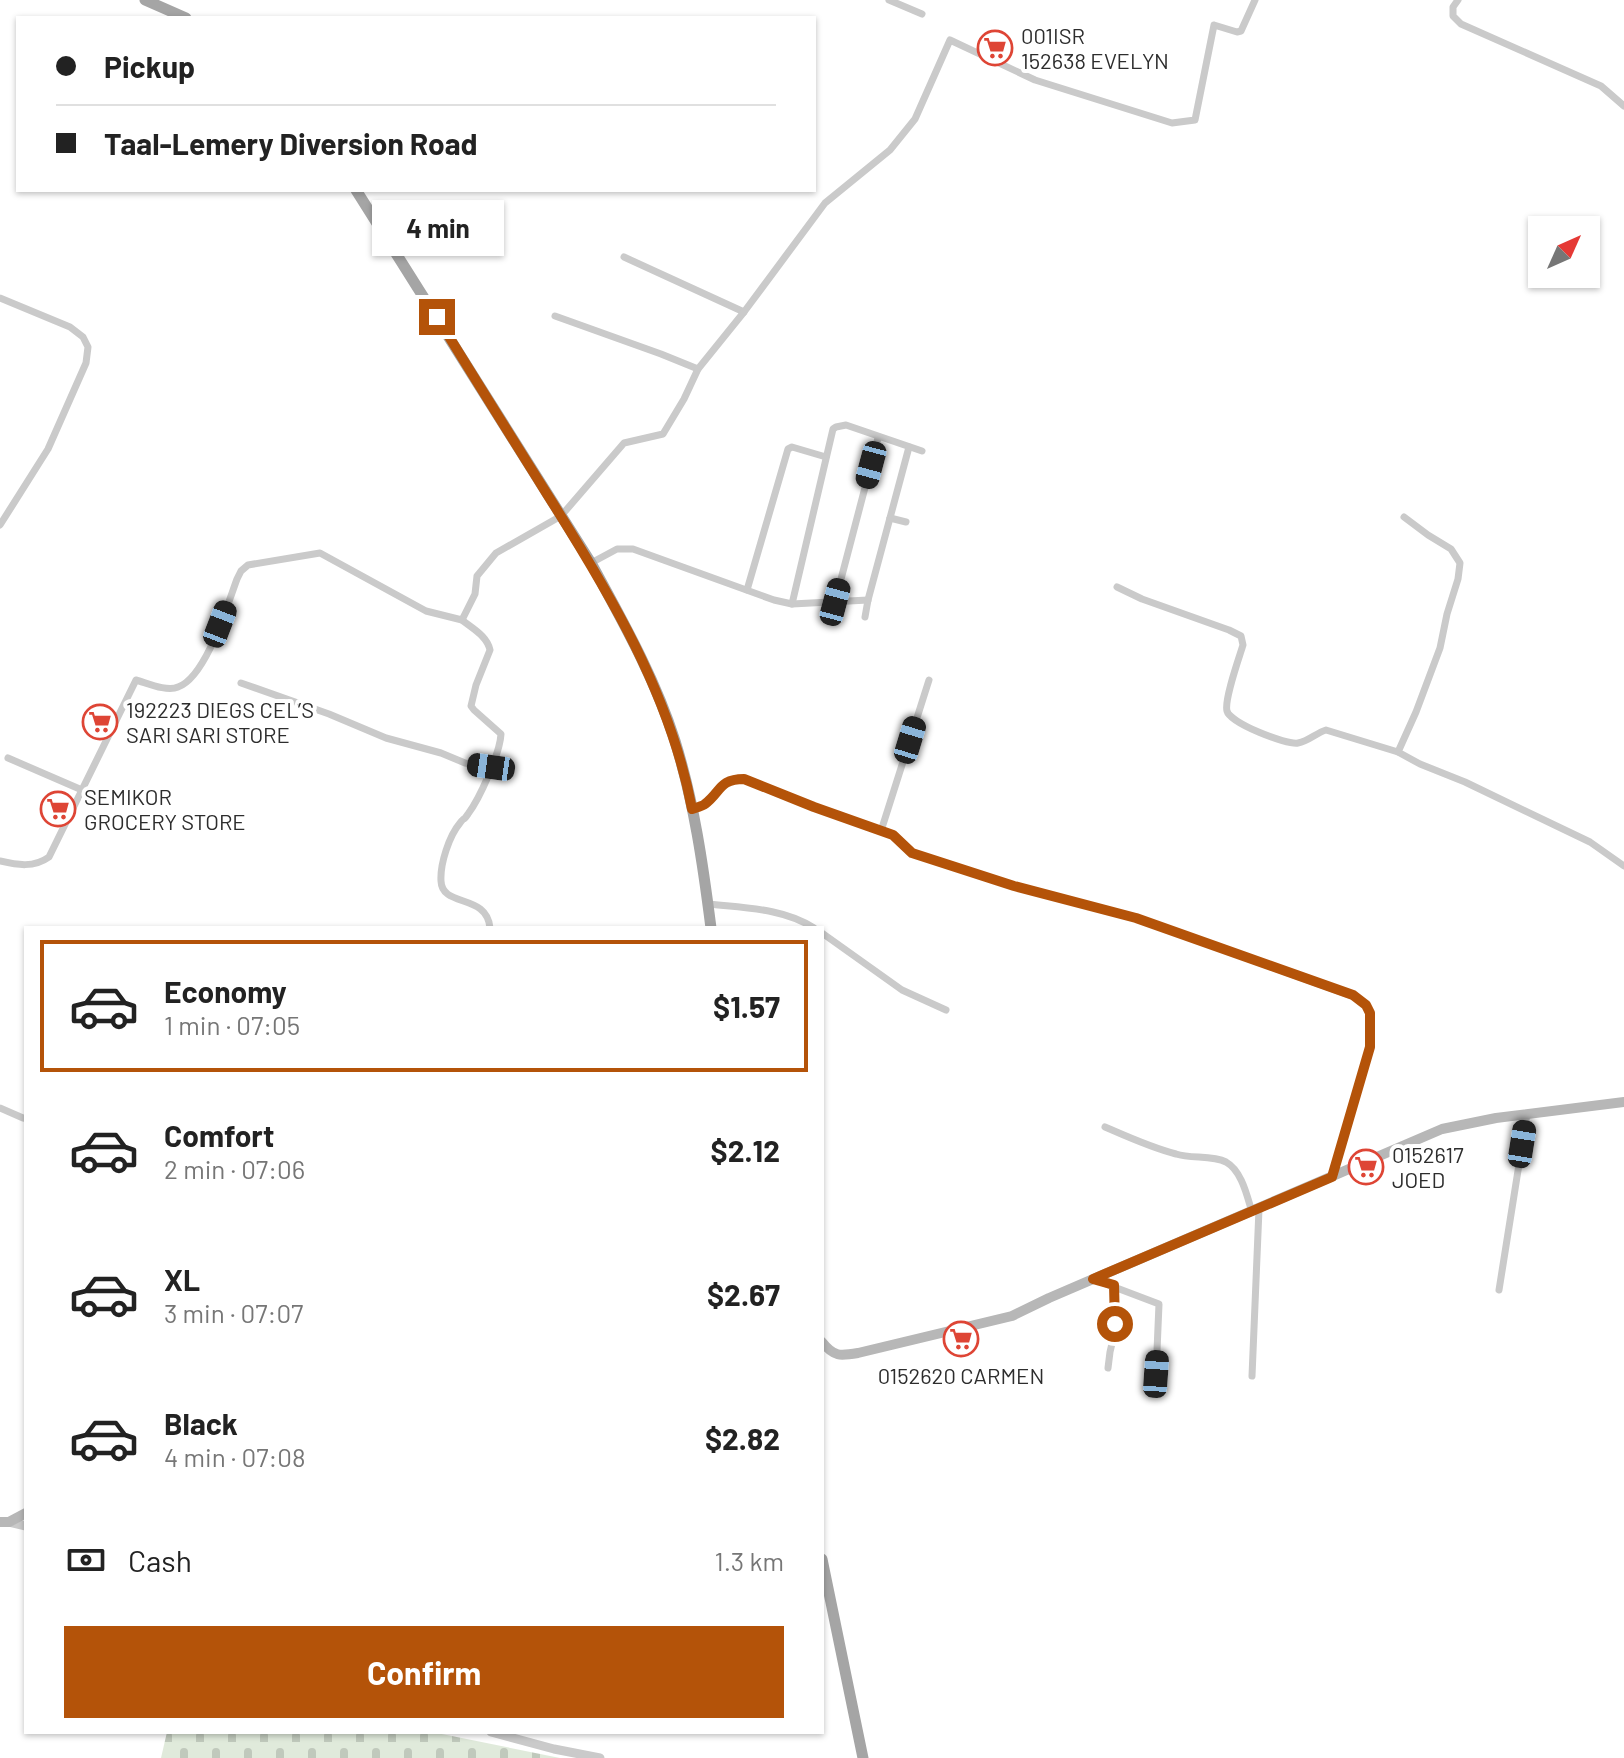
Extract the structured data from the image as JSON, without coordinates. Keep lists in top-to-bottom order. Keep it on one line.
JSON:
{"places":{"supermarket":["001ISR 152638 EVELYN","192223 DIEGS CEL’S SARI SARI STORE","SEMIKOR GROCERY STORE","0152617 JOED","0152620 CARMEN"]},"north":"top right","page":{"banner":["Pickup","Taal-Lemery Diversion Road"],"bubble":"4 min","list":[{"name":"Economy","note":"1 min · 07:05","value":"$1.57"},{"name":"Comfort","note":"2 min · 07:06","value":"$2.12"},{"name":"XL","note":"3 min · 07:07","value":"$2.67"},{"name":"Black","note":"4 min · 07:08","value":"$2.82"}],"pay":["Cash","1.3 km"],"buttons":"Confirm"}}
